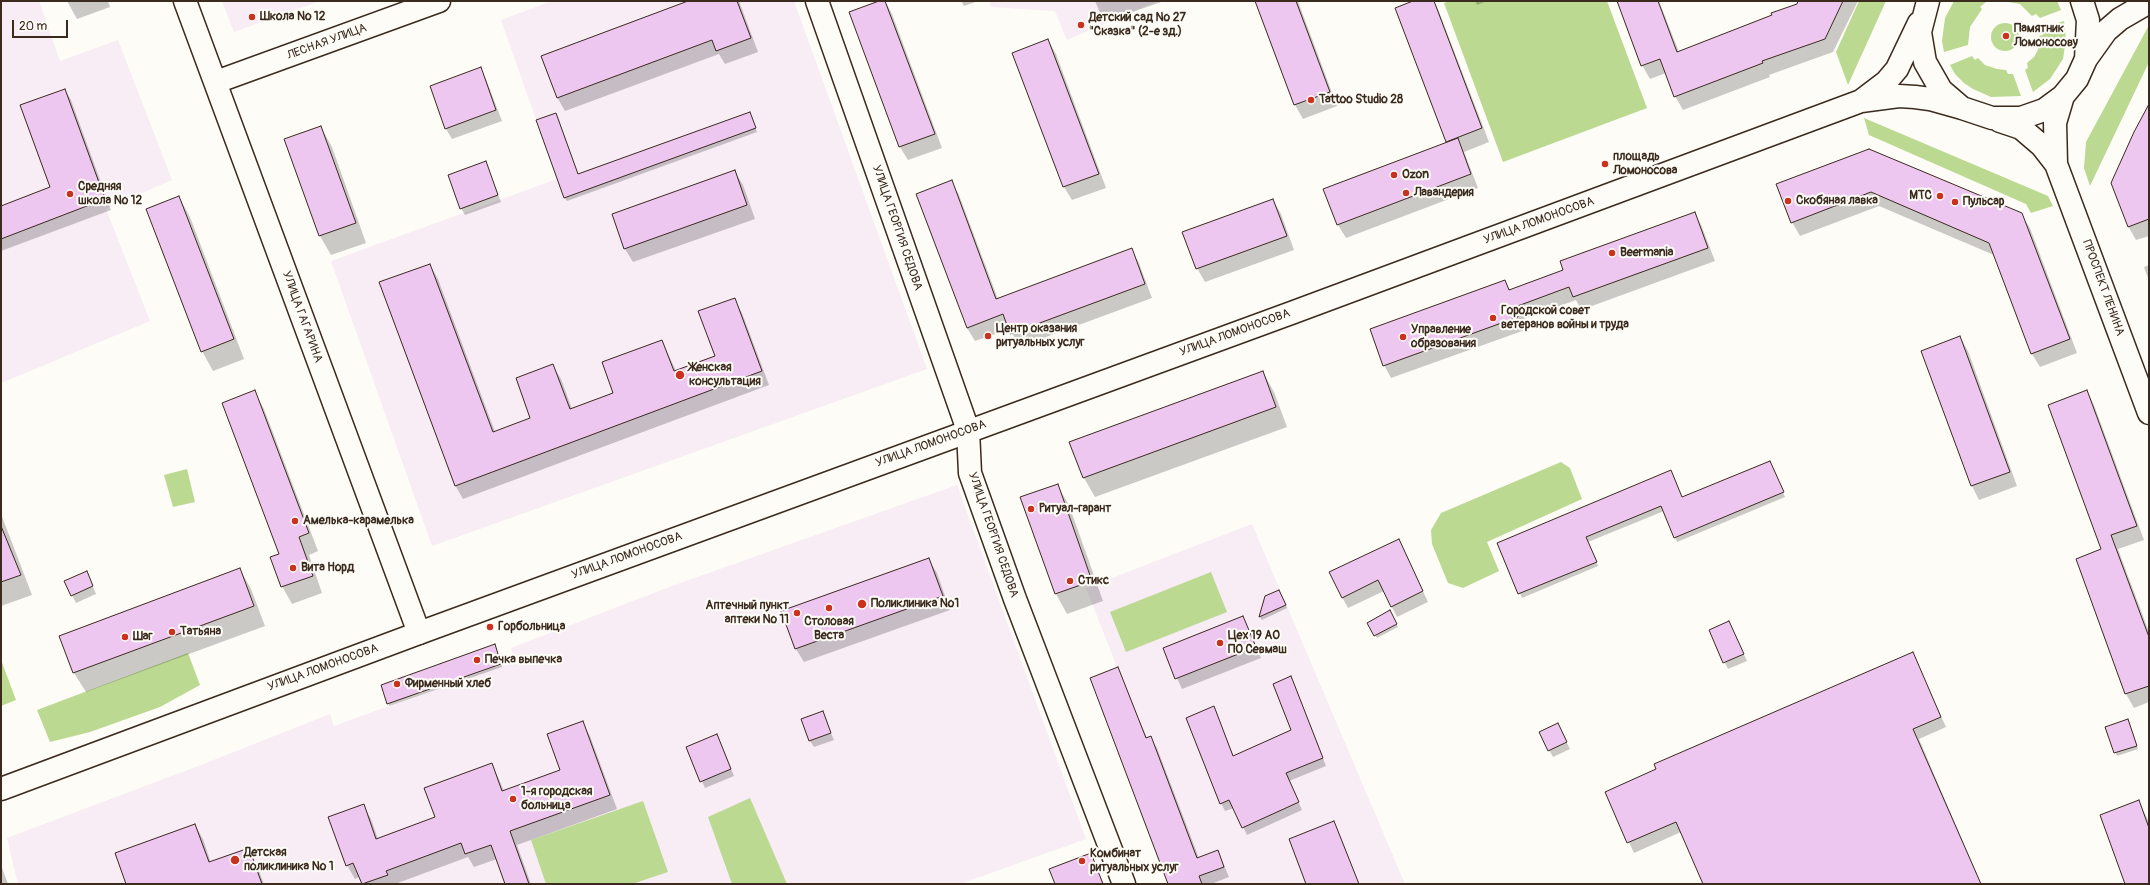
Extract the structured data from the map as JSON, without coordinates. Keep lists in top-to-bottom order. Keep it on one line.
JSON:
{"streets":{"main road":["ЛЕСНАЯ УЛИЦА","УЛИЦА ЛОМОНОСОВА","УЛИЦА ГЕОРГИЯ СЕДОВА","ПРОСПЕКТ ЛЕНИНА","УЛИЦА ГАГАРИНА"]},"crossings":[["ЛЕСНАЯ УЛИЦА","УЛИЦА ГАГАРИНА"],["УЛИЦА ЛОМОНОСОВА","УЛИЦА ГЕОРГИЯ СЕДОВА"],["УЛИЦА ЛОМОНОСОВА","УЛИЦА ГАГАРИНА"]],"places":["Школа № 12","Детский сад № 27 \"Сказка\" (2-е зд.)","Памятник Ломоносову","Tattoo Studio 28","площадь Ломоносова","Ozon","Лавандерия","Средняя школа № 12","МТС","Скобяная лавка","Пульсар","Beermania","Городской совет ветеранов войны и труда","Центр оказания ритуальных услуг","Управление образования","Женская консультация","Ритуал-гарант","Амелька-карамелька","Вита Норд","Стикс","Поликлиника №1","Столовая Веста","Аптечный пункт аптеки № 11","Горбольница","Татьяна","Шаг","Цех 19 АО ПО Севмаш","Печка выпечка","Фирменный хлеб","1-я городская больница","Детская поликлиника № 1","Комбинат ритуальных услуг"],"scale_bar":"20 m"}
